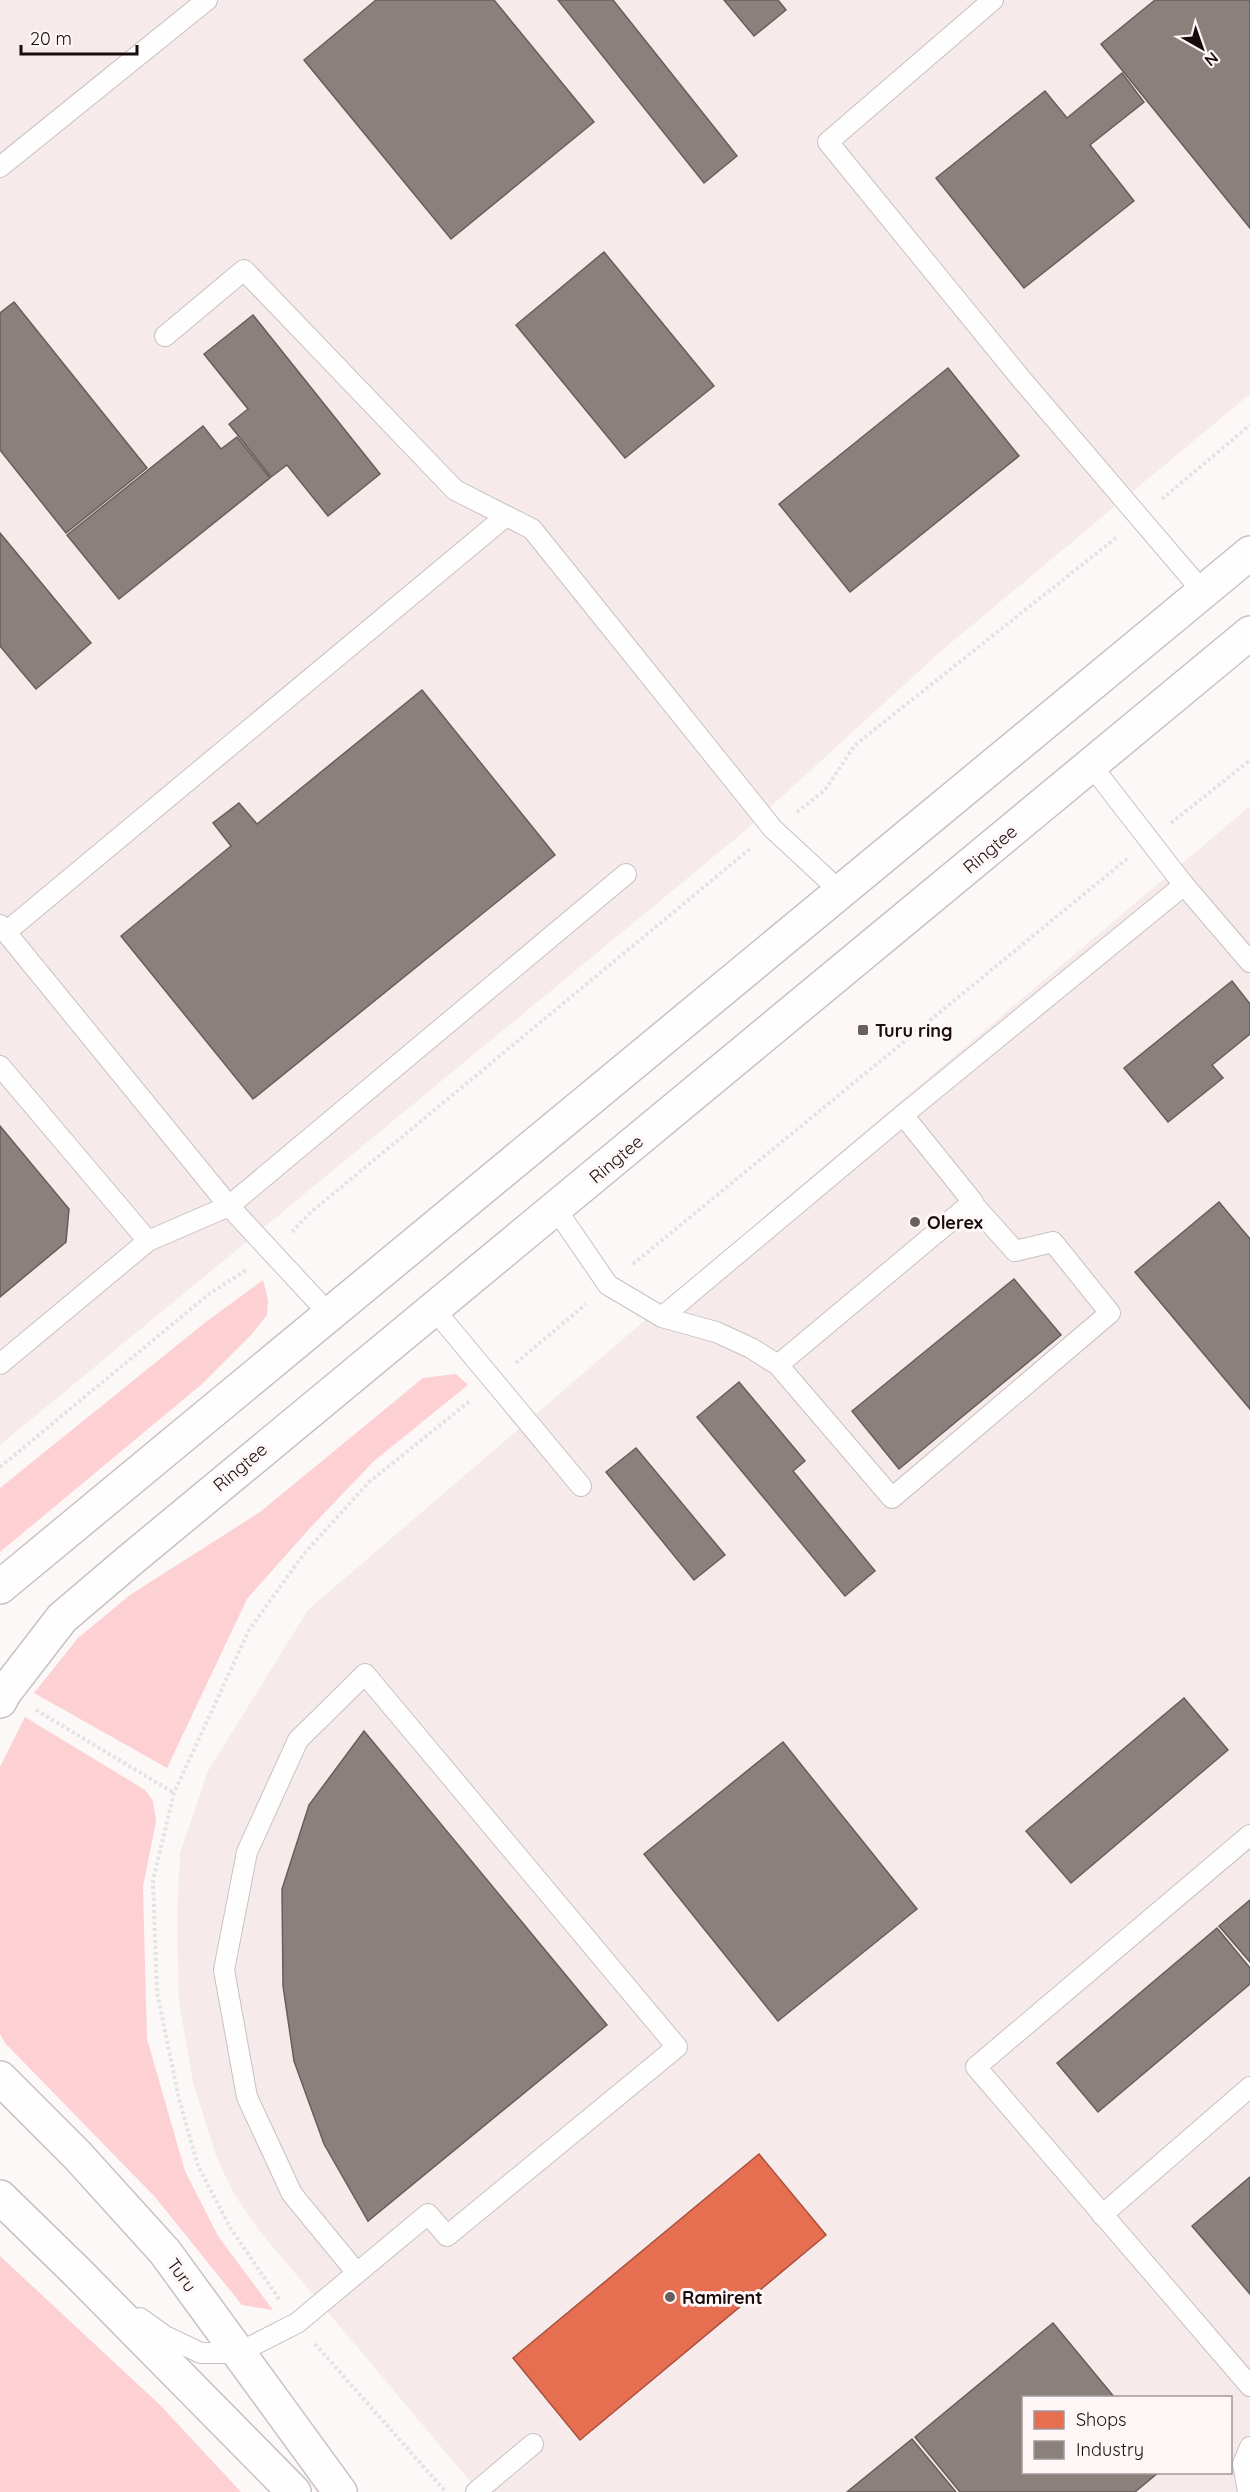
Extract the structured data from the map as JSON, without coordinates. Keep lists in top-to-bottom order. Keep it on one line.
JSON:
{"streets":{"main road":["Ringtee","Turu"]},"places":{"transit":["Turu ring"],"other":["Olerex","Ramirent"]},"legend":["Shops","Industry"],"scale_bar":"20 m","north":"bottom right"}
